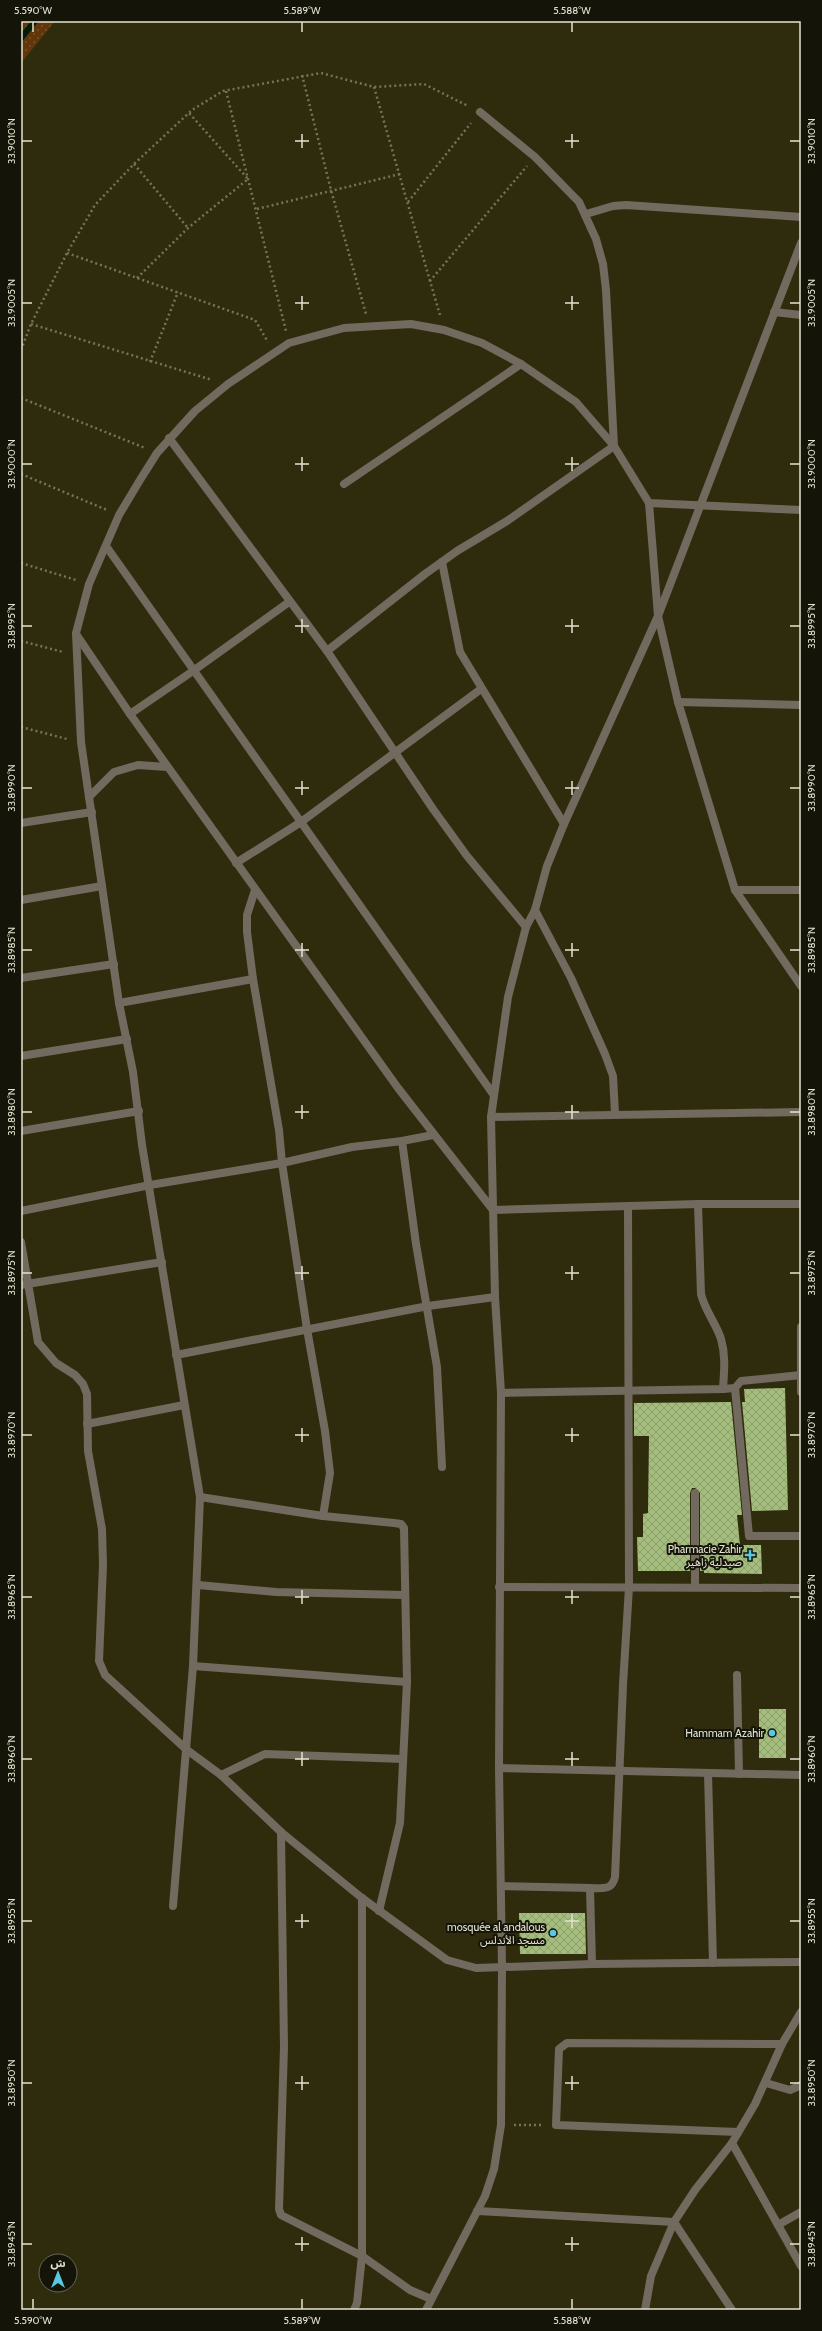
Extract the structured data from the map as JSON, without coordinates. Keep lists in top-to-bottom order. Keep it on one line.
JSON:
{"places":{"health":["Pharmacie Zahir صيدلية زاهير"],"other":["Hammam Azahir","mosquée al andalous مسجد الأندلس"]},"north":"top","coordinates":["5.590°W","5.589°W","5.588°W","33.9010°N","33.9005°N","33.9000°N","33.8995°N","33.8990°N","33.8985°N","33.8980°N","33.8975°N","33.8970°N","33.8965°N","33.8960°N","33.8955°N","33.8950°N","33.8945°N"]}
